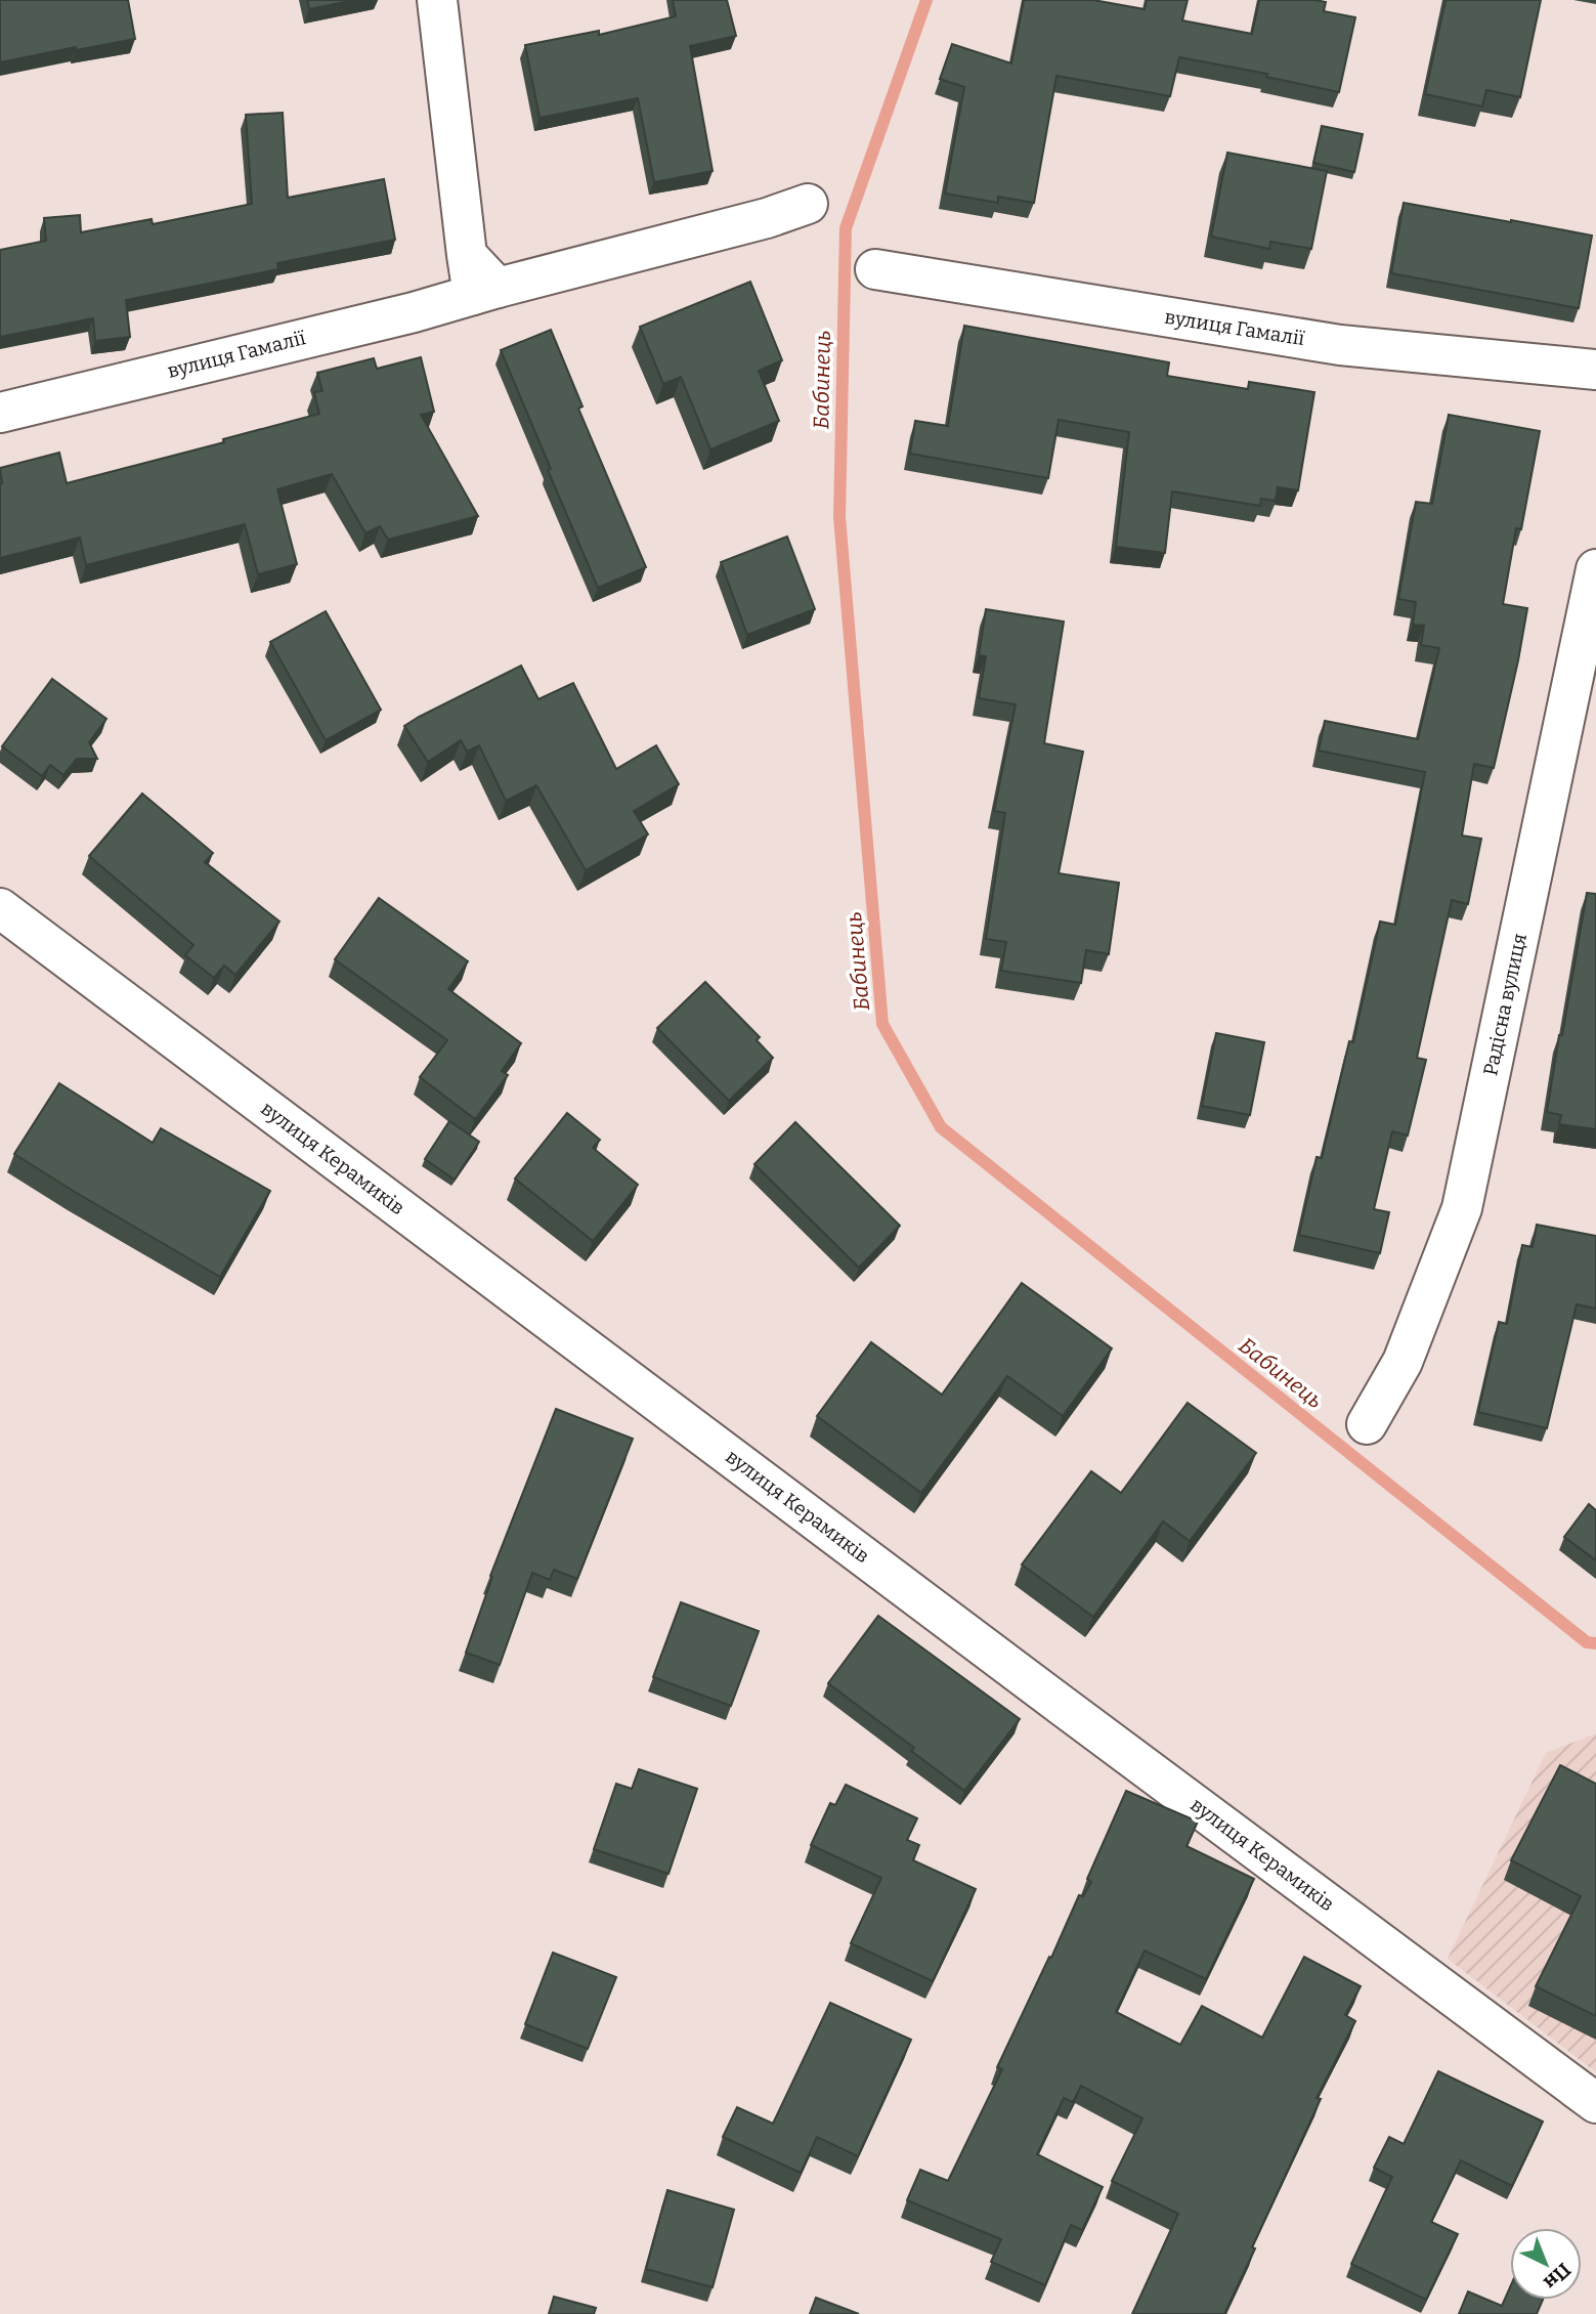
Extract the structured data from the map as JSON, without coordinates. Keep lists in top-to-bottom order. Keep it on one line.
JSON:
{"streets":{"street":["вулиця Гамалії","Радісна вулиця","вулиця Керамиків"]},"water":["Бабинець"],"north":"bottom right"}
